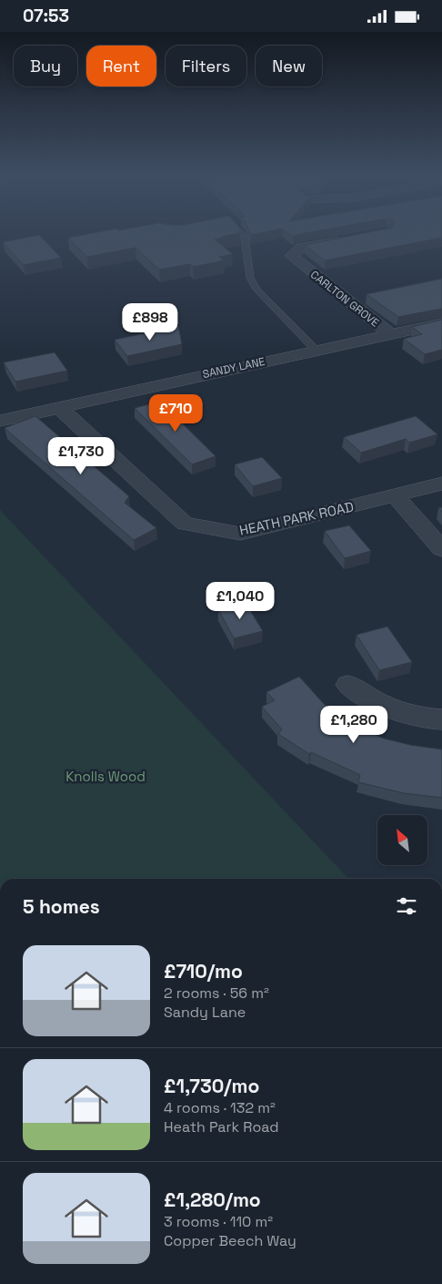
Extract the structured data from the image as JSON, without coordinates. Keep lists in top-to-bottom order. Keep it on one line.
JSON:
{"streets":{"street":["CARLTON GROVE","SANDY LANE","HEATH PARK ROAD"]},"crossings":[["CARLTON GROVE","SANDY LANE"],["SANDY LANE","HEATH PARK ROAD"]],"parks":["Knolls Wood"],"north":"top left","page":{"status":"07:53","chip":["Buy","Rent","Filters","New"],"price":["£898","£710","£1,730","£1,040","£1,280"],"heading":"5 homes","list":[{"name":"£710/mo","note":"2 rooms · 56 m² · Sandy Lane"},{"name":"£1,730/mo","note":"4 rooms · 132 m² · Heath Park Road"},{"name":"£1,280/mo","note":"3 rooms · 110 m² · Copper Beech Way"}]}}
